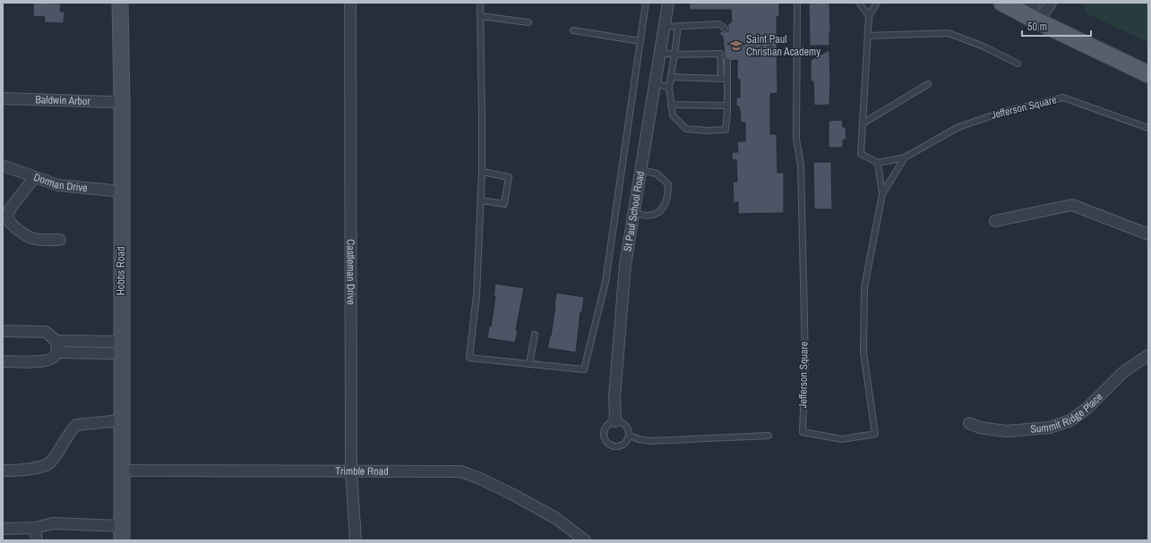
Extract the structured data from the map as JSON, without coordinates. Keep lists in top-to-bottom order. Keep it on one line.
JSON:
{"streets":{"street":["Baldwin Arbor","Dorman Drive","St Paul School Road","Hobbs Road","Castleman Drive","Summit Ridge Place","Trimble Road"],"lane":["Jefferson Square"]},"crossings":[["Baldwin Arbor","Hobbs Road"],["Dorman Drive","Hobbs Road"],["Hobbs Road","Trimble Road"],["Castleman Drive","Trimble Road"]],"places":{"school or university":["Saint Paul Christian Academy"]},"scale_bar":"50 m"}
